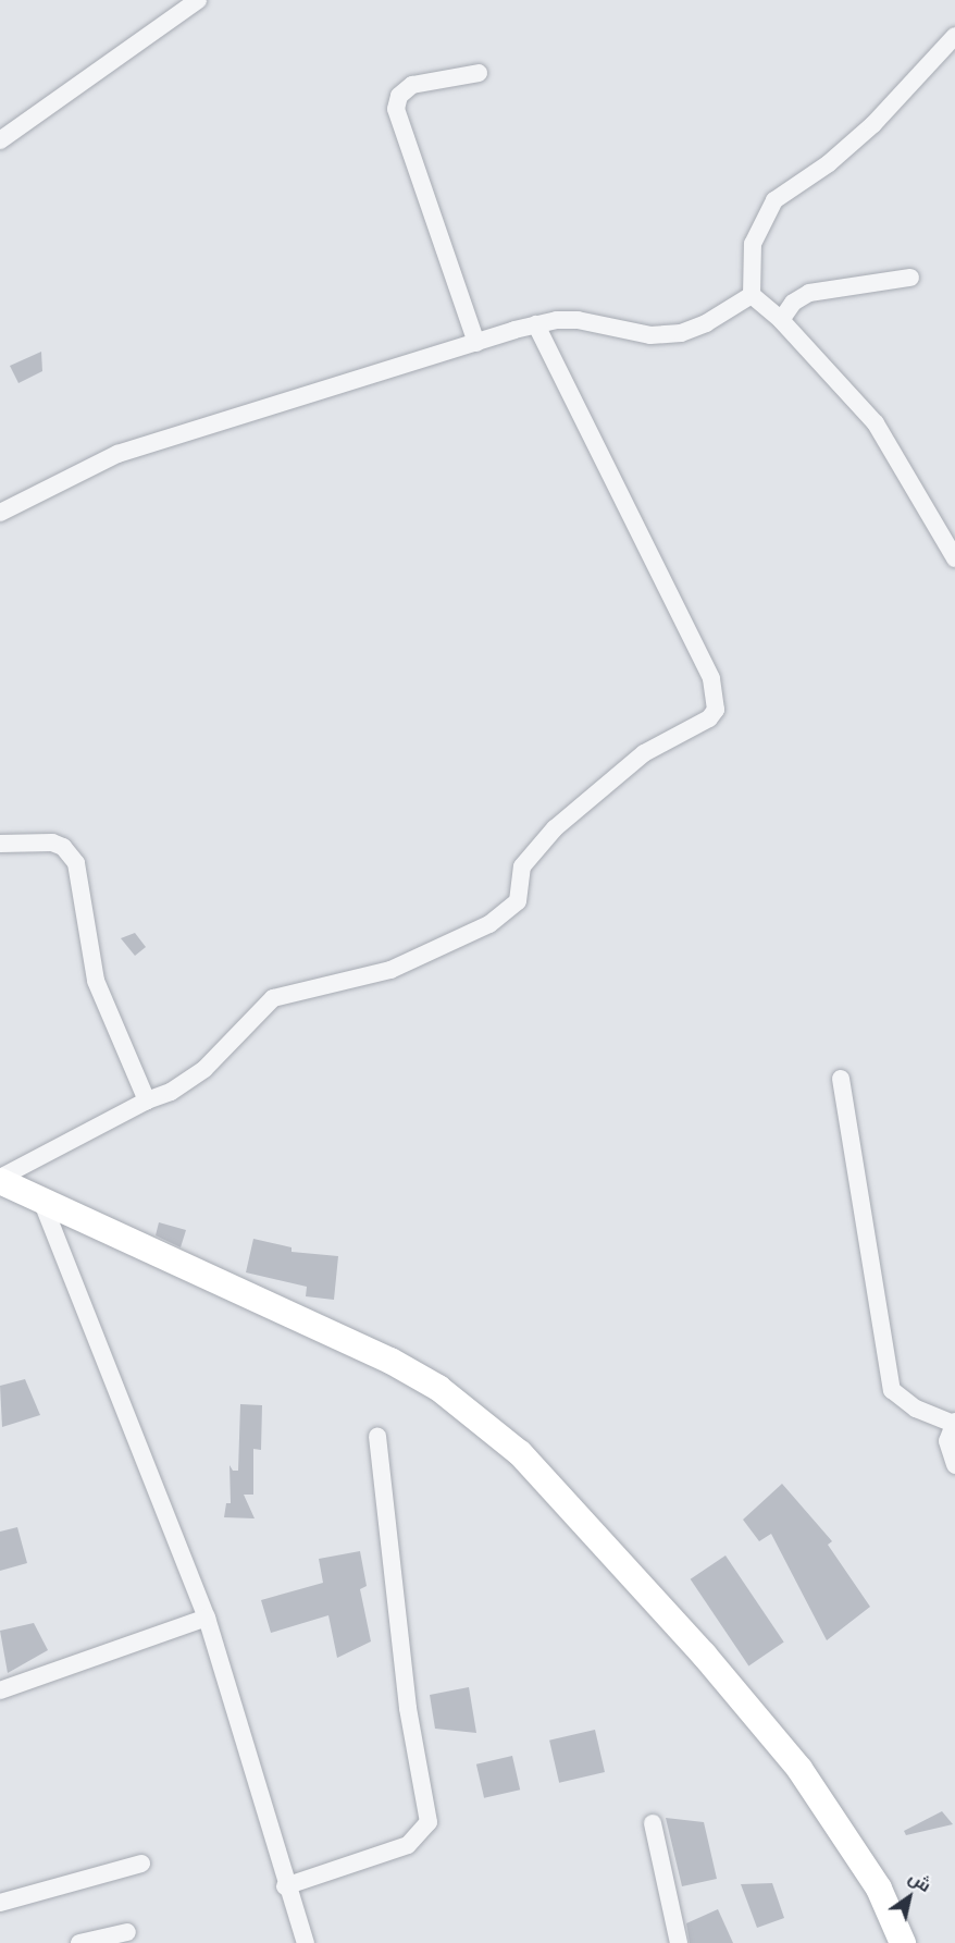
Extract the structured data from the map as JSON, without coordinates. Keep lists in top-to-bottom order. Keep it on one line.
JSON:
{"north":"top right"}
